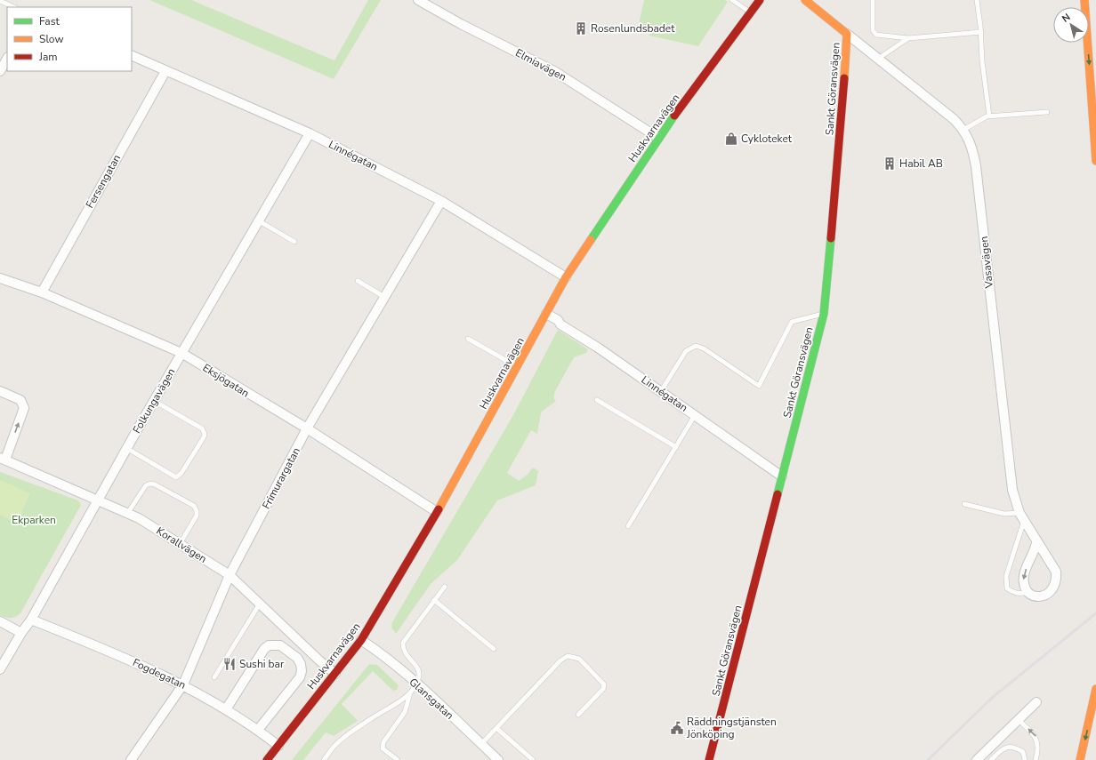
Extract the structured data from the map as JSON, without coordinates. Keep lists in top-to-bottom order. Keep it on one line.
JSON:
{"streets":{"main road":["Sankt Göransvägen","Huskvarnavägen"],"street":["Elmiavägen","Linnégatan","Fersengatan","Vasavägen","Eksjögatan","Folkungavägen","Frimurargatan","Korallvägen","Fogdegatan","Glansgatan"]},"crossings":[["Elmiavägen","Huskvarnavägen"],["Sankt Göransvägen","Linnégatan"],["Sankt Göransvägen","Vasavägen"],["Huskvarnavägen","Linnégatan"],["Huskvarnavägen","Eksjögatan"],["Huskvarnavägen","Korallvägen"],["Huskvarnavägen","Fogdegatan"],["Huskvarnavägen","Glansgatan"],["Linnégatan","Fersengatan"],["Linnégatan","Folkungavägen"],["Linnégatan","Frimurargatan"],["Fersengatan","Eksjögatan"],["Eksjögatan","Folkungavägen"],["Eksjögatan","Frimurargatan"],["Folkungavägen","Korallvägen"],["Folkungavägen","Fogdegatan"],["Frimurargatan","Korallvägen"],["Frimurargatan","Fogdegatan"]],"parks":["Ekparken"],"places":{"building":["Rosenlundsbadet","Habil AB"],"shop":["Cykloteket"],"restaurant":["Sushi bar"],"public building":["Räddningstjänsten Jönköping"]},"legend":["Fast","Slow","Jam"],"north":"top left"}
